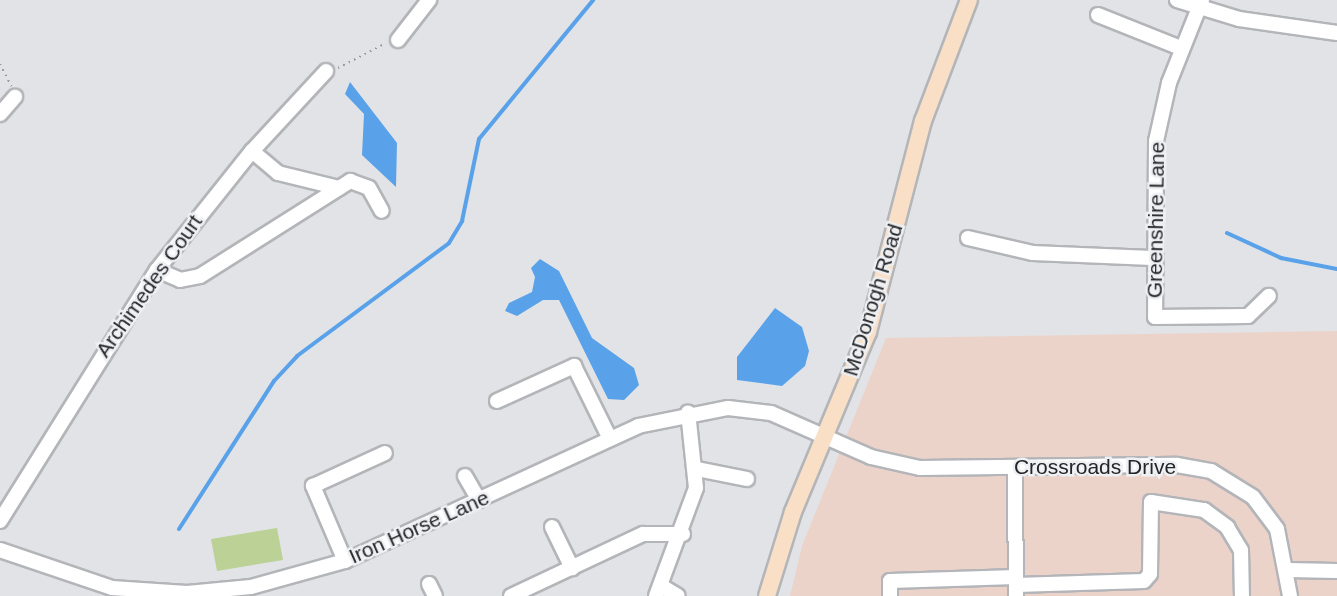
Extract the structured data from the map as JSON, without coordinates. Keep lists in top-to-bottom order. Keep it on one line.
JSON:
{"streets":{"main road":["McDonogh Road"],"street":["Greenshire Lane","Archimedes Court","Crossroads Drive","Iron Horse Lane"]},"crossings":[["McDonogh Road","Crossroads Drive"],["McDonogh Road","Iron Horse Lane"],["Crossroads Drive","Iron Horse Lane"]]}
